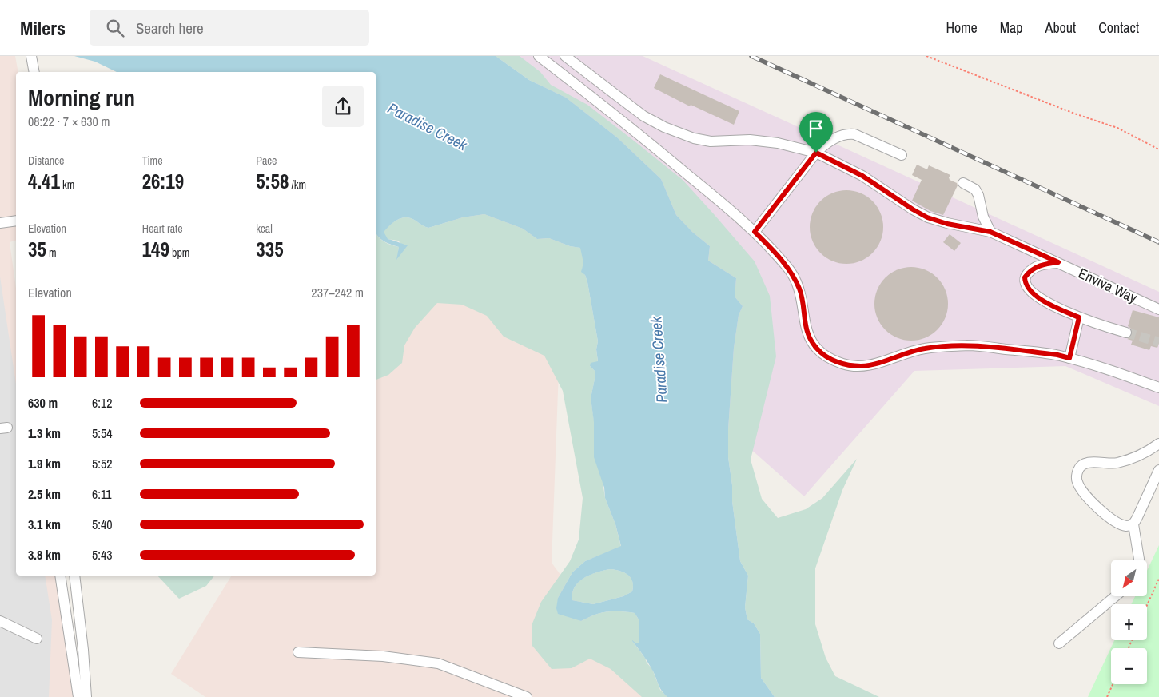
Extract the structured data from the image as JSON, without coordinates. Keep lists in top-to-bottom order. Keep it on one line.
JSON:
{"streets":{"street":["Enviva Way"]},"water":["Paradise Creek"],"north":"bottom left","page":{"header":"Milers","search":"Search here","nav":["Home","Map","About","Contact"],"heading":["Morning run","08:22 · 7 × 630 m"],"stats":[["Distance","4.41 km"],["Time","26:19"],["Pace","5:58 /km"],["Elevation","35 m"],["Heart rate","149 bpm"],["kcal","335"]],"chart":["Elevation","237–242 m"],"list":[{"name":"630 m","note":"6:12"},{"name":"1.3 km","note":"5:54"},{"name":"1.9 km","note":"5:52"},{"name":"2.5 km","note":"6:11"},{"name":"3.1 km","note":"5:40"},{"name":"3.8 km","note":"5:43"}],"map_buttons":["+","−"]}}
